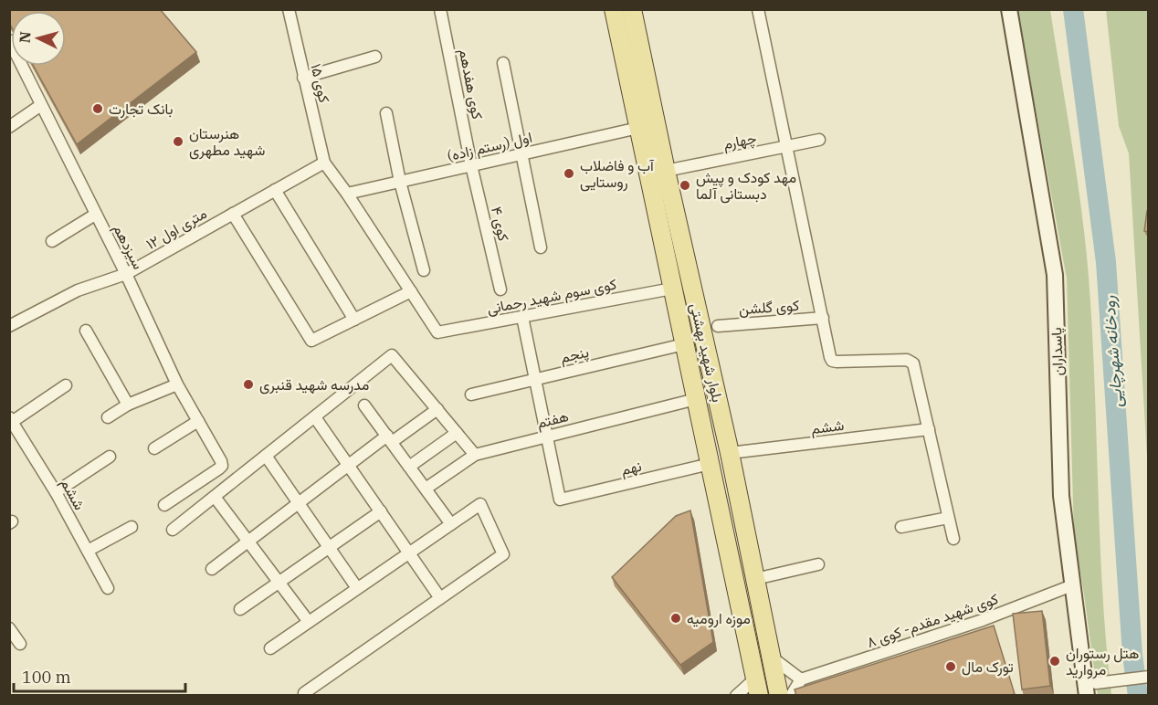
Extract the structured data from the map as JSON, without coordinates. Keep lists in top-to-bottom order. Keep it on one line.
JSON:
{"streets":{"main road":["پاسداران","بلوار شهید بهشتی"],"street":["کوی ۱۵","کوی هفدهم","چهارم","اول (رستم زاده)","کوی ۴","۱۲ متری اول","سیزدهم","کوی سوم شهید رحمانی","کوی گلشن","پنجم","هفتم","ششم","نهم","کوی شهید مقدم- کوی ۸"]},"crossings":[["کوی ۱۵","۱۲ متری اول"],["کوی هفدهم","اول (رستم زاده)"],["کوی هفدهم","کوی ۴"],["چهارم","بلوار شهید بهشتی"],["اول (رستم زاده)","کوی ۴"],["اول (رستم زاده)","بلوار شهید بهشتی"],["۱۲ متری اول","سیزدهم"],["کوی سوم شهید رحمانی","بلوار شهید بهشتی"],["پاسداران","کوی شهید مقدم- کوی ۸"],["بلوار شهید بهشتی","پنجم"],["بلوار شهید بهشتی","هفتم"],["بلوار شهید بهشتی","ششم"],["بلوار شهید بهشتی","نهم"],["هفتم","نهم"]],"water":["رودخانه شهرچایی"],"places":["بانک تجارت","هنرستان شهید مطهری","آب و فاضلاب روستایی","مهد کودک و پیش دبستانی آلما","مدرسه شهید قنبری","موزه ارومیه","هتل رستوران مروارید","تورک مال"],"scale_bar":"100 m","north":"left"}
